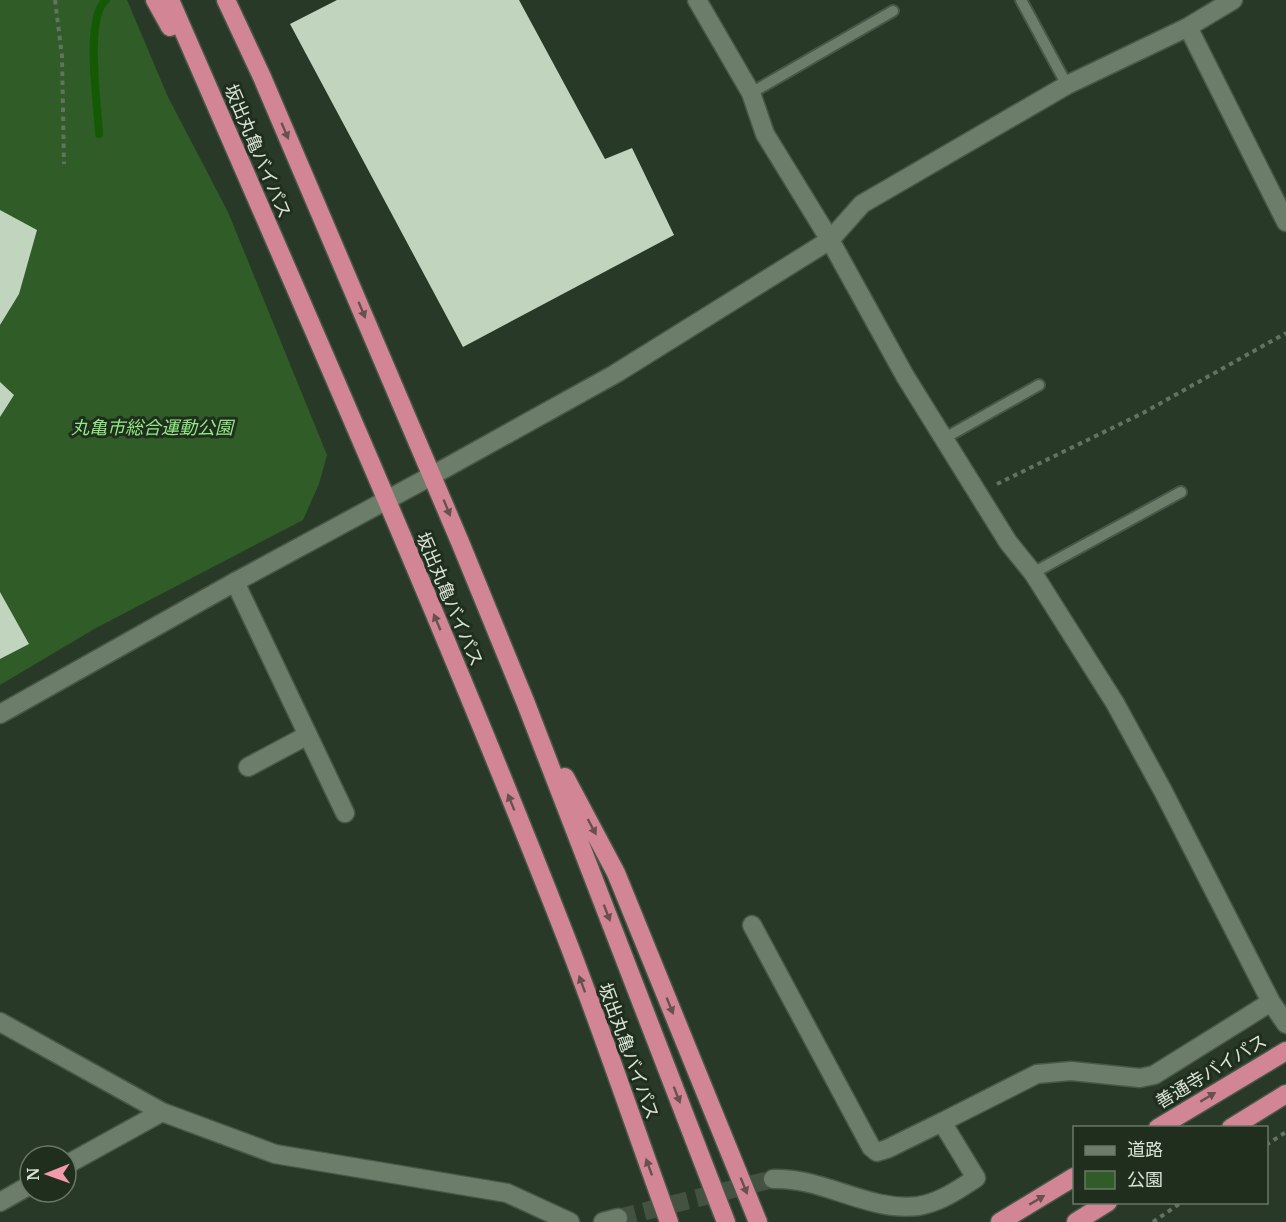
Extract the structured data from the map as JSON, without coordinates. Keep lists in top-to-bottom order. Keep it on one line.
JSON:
{"streets":{"highway":["坂出丸亀バイパス","善通寺バイパス"]},"parks":["丸亀市総合運動公園"],"legend":["道路","公園"],"north":"left"}
